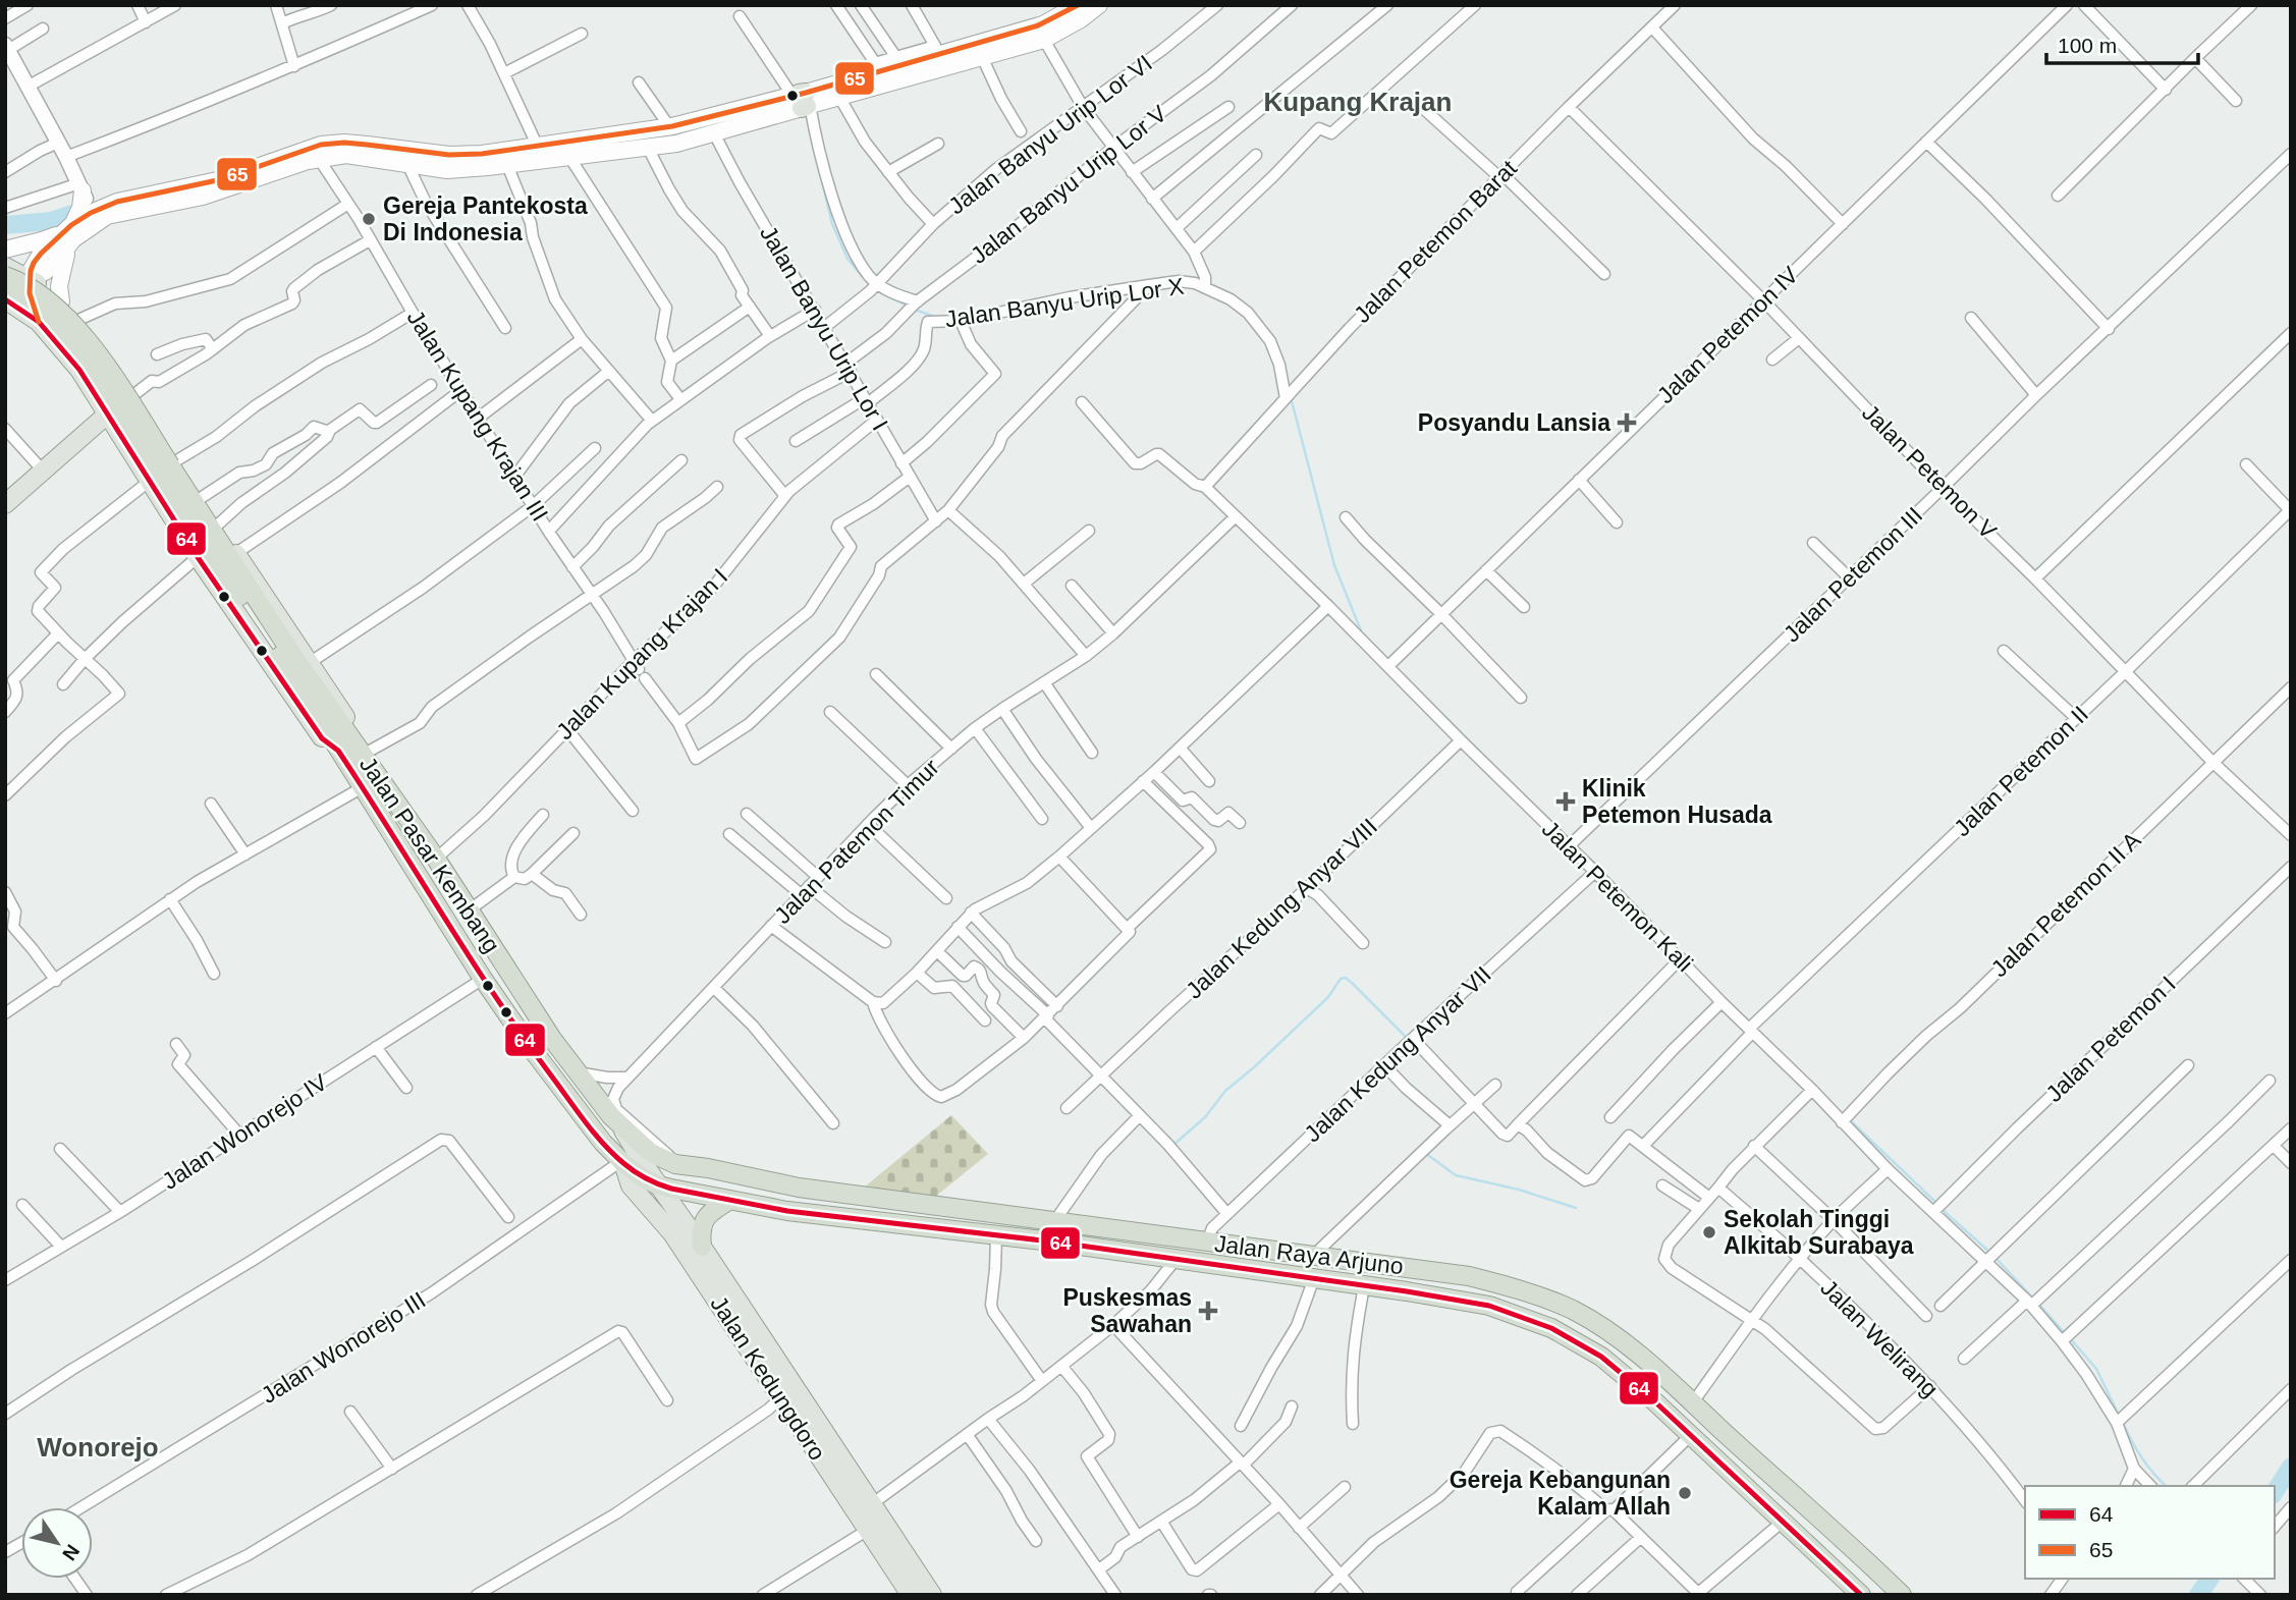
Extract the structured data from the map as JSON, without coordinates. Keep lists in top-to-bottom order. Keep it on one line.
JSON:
{"streets":{"highway":["Jalan Pasar Kembang","Jalan Raya Arjuno"],"main road":["Jalan Kedungdoro"],"street":["Jalan Banyu Urip Lor VI","Jalan Banyu Urip Lor V","Jalan Petemon Barat","Jalan Banyu Urip Lor X","Jalan Banyu Urip Lor I","Jalan Petemon IV","Jalan Kupang Krajan III","Jalan Petemon V","Jalan Petemon III","Jalan Kupang Krajan I","Jalan Petemon II","Jalan Patemon Timur","Jalan Petemon Kali","Jalan Petemon II A","Jalan Kedung Anyar VIII","Jalan Petemon I","Jalan Kedung Anyar VII","Jalan Wonorejo IV","Jalan Welirang","Jalan Wonorejo III"]},"crossings":[["Jalan Banyu Urip Lor VI","Jalan Banyu Urip Lor I"],["Jalan Banyu Urip Lor V","Jalan Banyu Urip Lor I"],["Jalan Banyu Urip Lor V","Jalan Kupang Krajan I"],["Jalan Petemon Barat","Jalan Banyu Urip Lor X"],["Jalan Petemon Barat","Jalan Petemon V"],["Jalan Petemon Barat","Jalan Petemon Kali"],["Jalan Banyu Urip Lor X","Jalan Banyu Urip Lor I"],["Jalan Banyu Urip Lor I","Jalan Kupang Krajan III"],["Jalan Banyu Urip Lor I","Jalan Kupang Krajan I"],["Jalan Petemon IV","Jalan Petemon V"],["Jalan Petemon IV","Jalan Petemon Kali"],["Jalan Kupang Krajan III","Jalan Kupang Krajan I"],["Jalan Petemon V","Jalan Petemon III"],["Jalan Petemon V","Jalan Petemon II"],["Jalan Petemon V","Jalan Petemon II A"],["Jalan Petemon III","Jalan Petemon Kali"],["Jalan Kupang Krajan I","Jalan Pasar Kembang"],["Jalan Petemon II","Jalan Petemon Kali"],["Jalan Patemon Timur","Jalan Petemon Kali"],["Jalan Patemon Timur","Jalan Raya Arjuno"],["Jalan Pasar Kembang","Jalan Wonorejo IV"],["Jalan Pasar Kembang","Jalan Raya Arjuno"],["Jalan Pasar Kembang","Jalan Wonorejo III"],["Jalan Pasar Kembang","Jalan Kedungdoro"],["Jalan Petemon Kali","Jalan Petemon II A"],["Jalan Petemon Kali","Jalan Kedung Anyar VIII"],["Jalan Petemon Kali","Jalan Petemon I"],["Jalan Petemon Kali","Jalan Kedung Anyar VII"],["Jalan Kedung Anyar VII","Jalan Raya Arjuno"],["Jalan Raya Arjuno","Jalan Wonorejo III"],["Jalan Raya Arjuno","Jalan Kedungdoro"],["Jalan Wonorejo III","Jalan Kedungdoro"]],"districts":["Kupang Krajan","Wonorejo"],"places":{"other":["Gereja Pantekosta Di Indonesia","Sekolah Tinggi Alkitab Surabaya","Gereja Kebangunan Kalam Allah"],"health":["Posyandu Lansia","Klinik Petemon Husada","Puskesmas Sawahan"]},"lines":["transit line 65","transit line 64"],"legend":["64","65"],"scale_bar":"100 m","north":"bottom right"}
